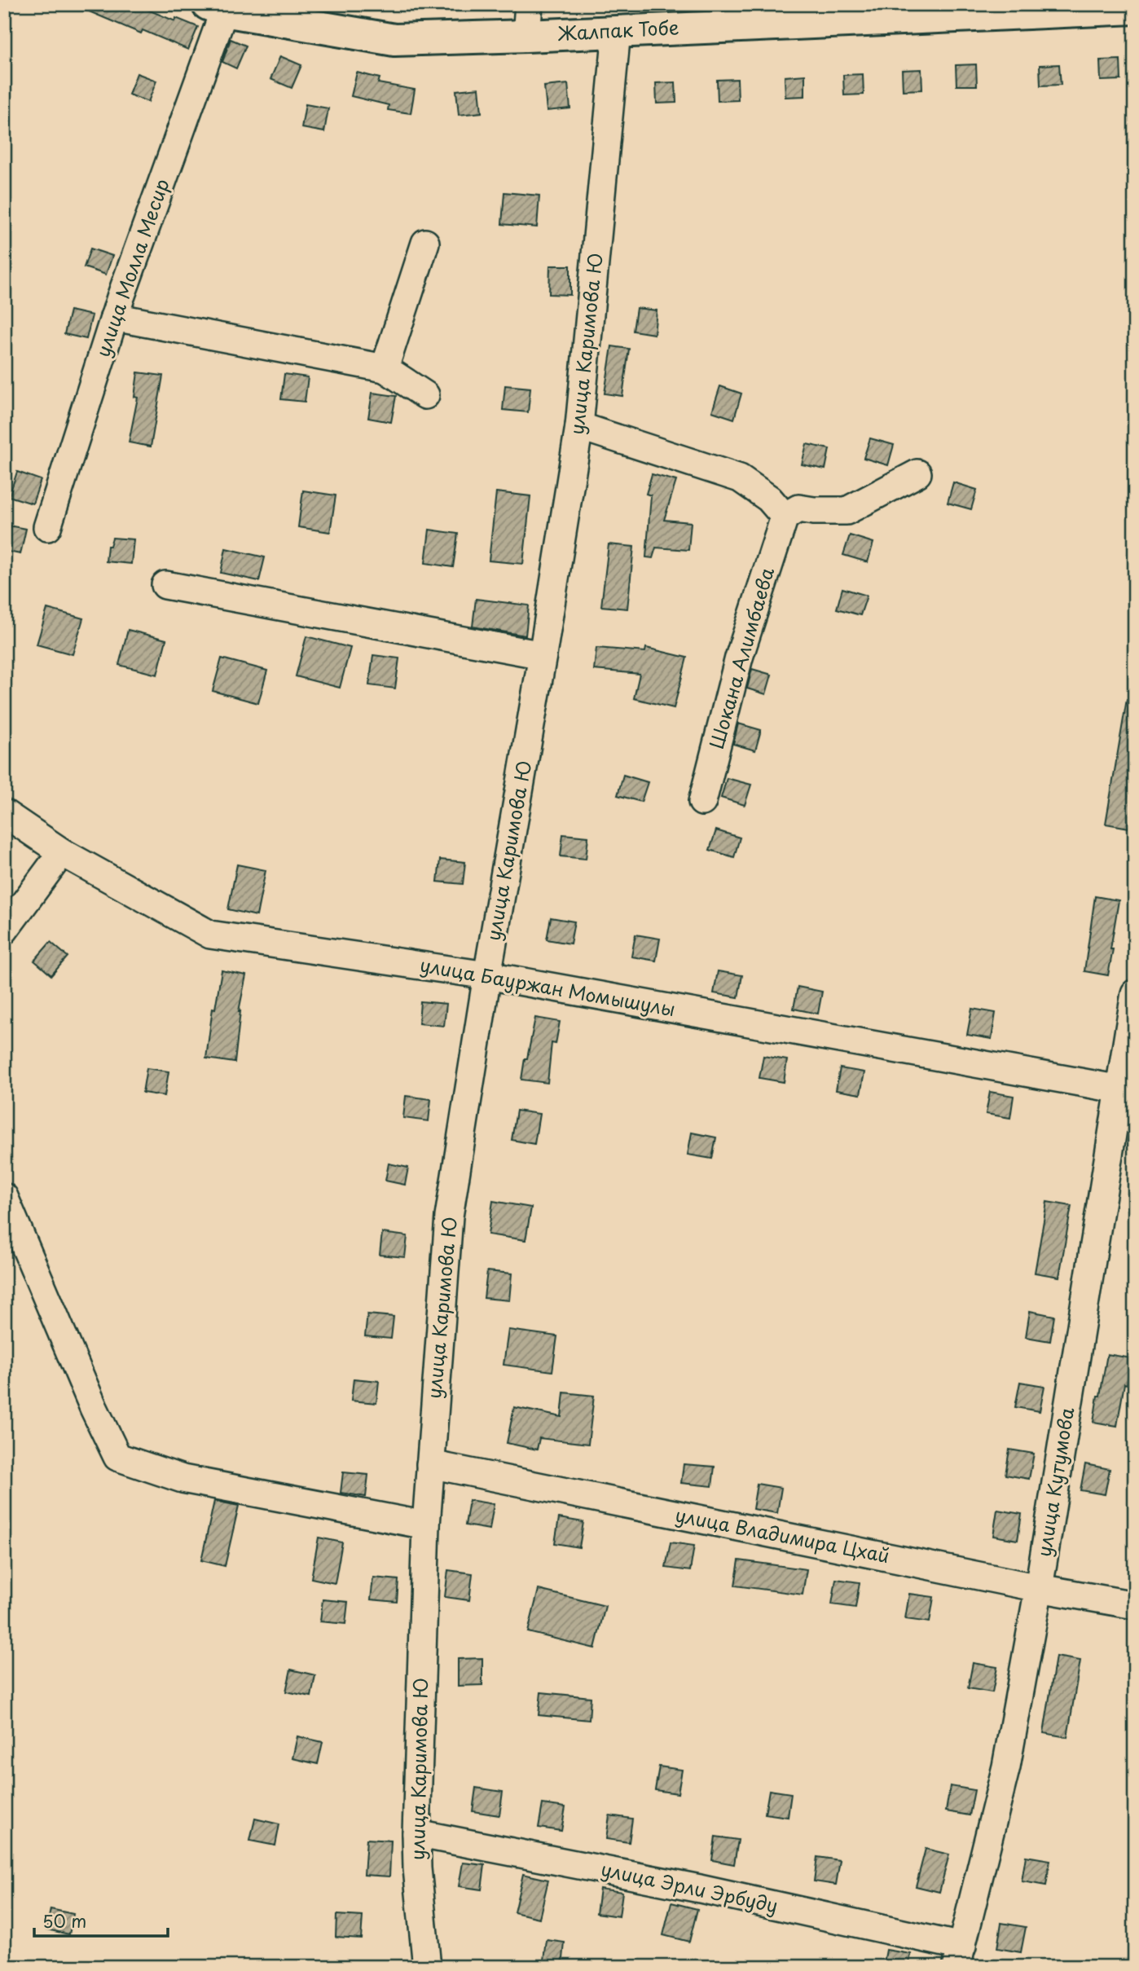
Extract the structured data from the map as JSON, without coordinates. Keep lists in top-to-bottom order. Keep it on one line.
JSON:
{"streets":{"main road":["Жалпак Тобе"],"street":["улица Молла Месир","улица Каримова Ю","Шокана Алимбаева","улица Бауржан Момышулы","улица Кутумова","улица Владимира Цхай","улица Эрли Эрбуду"]},"crossings":[["Жалпак Тобе","улица Молла Месир"],["Жалпак Тобе","улица Каримова Ю"],["улица Каримова Ю","улица Бауржан Момышулы"],["улица Каримова Ю","улица Владимира Цхай"],["улица Каримова Ю","улица Эрли Эрбуду"],["улица Бауржан Момышулы","улица Кутумова"],["улица Кутумова","улица Владимира Цхай"],["улица Кутумова","улица Эрли Эрбуду"]],"scale_bar":"50 m"}
